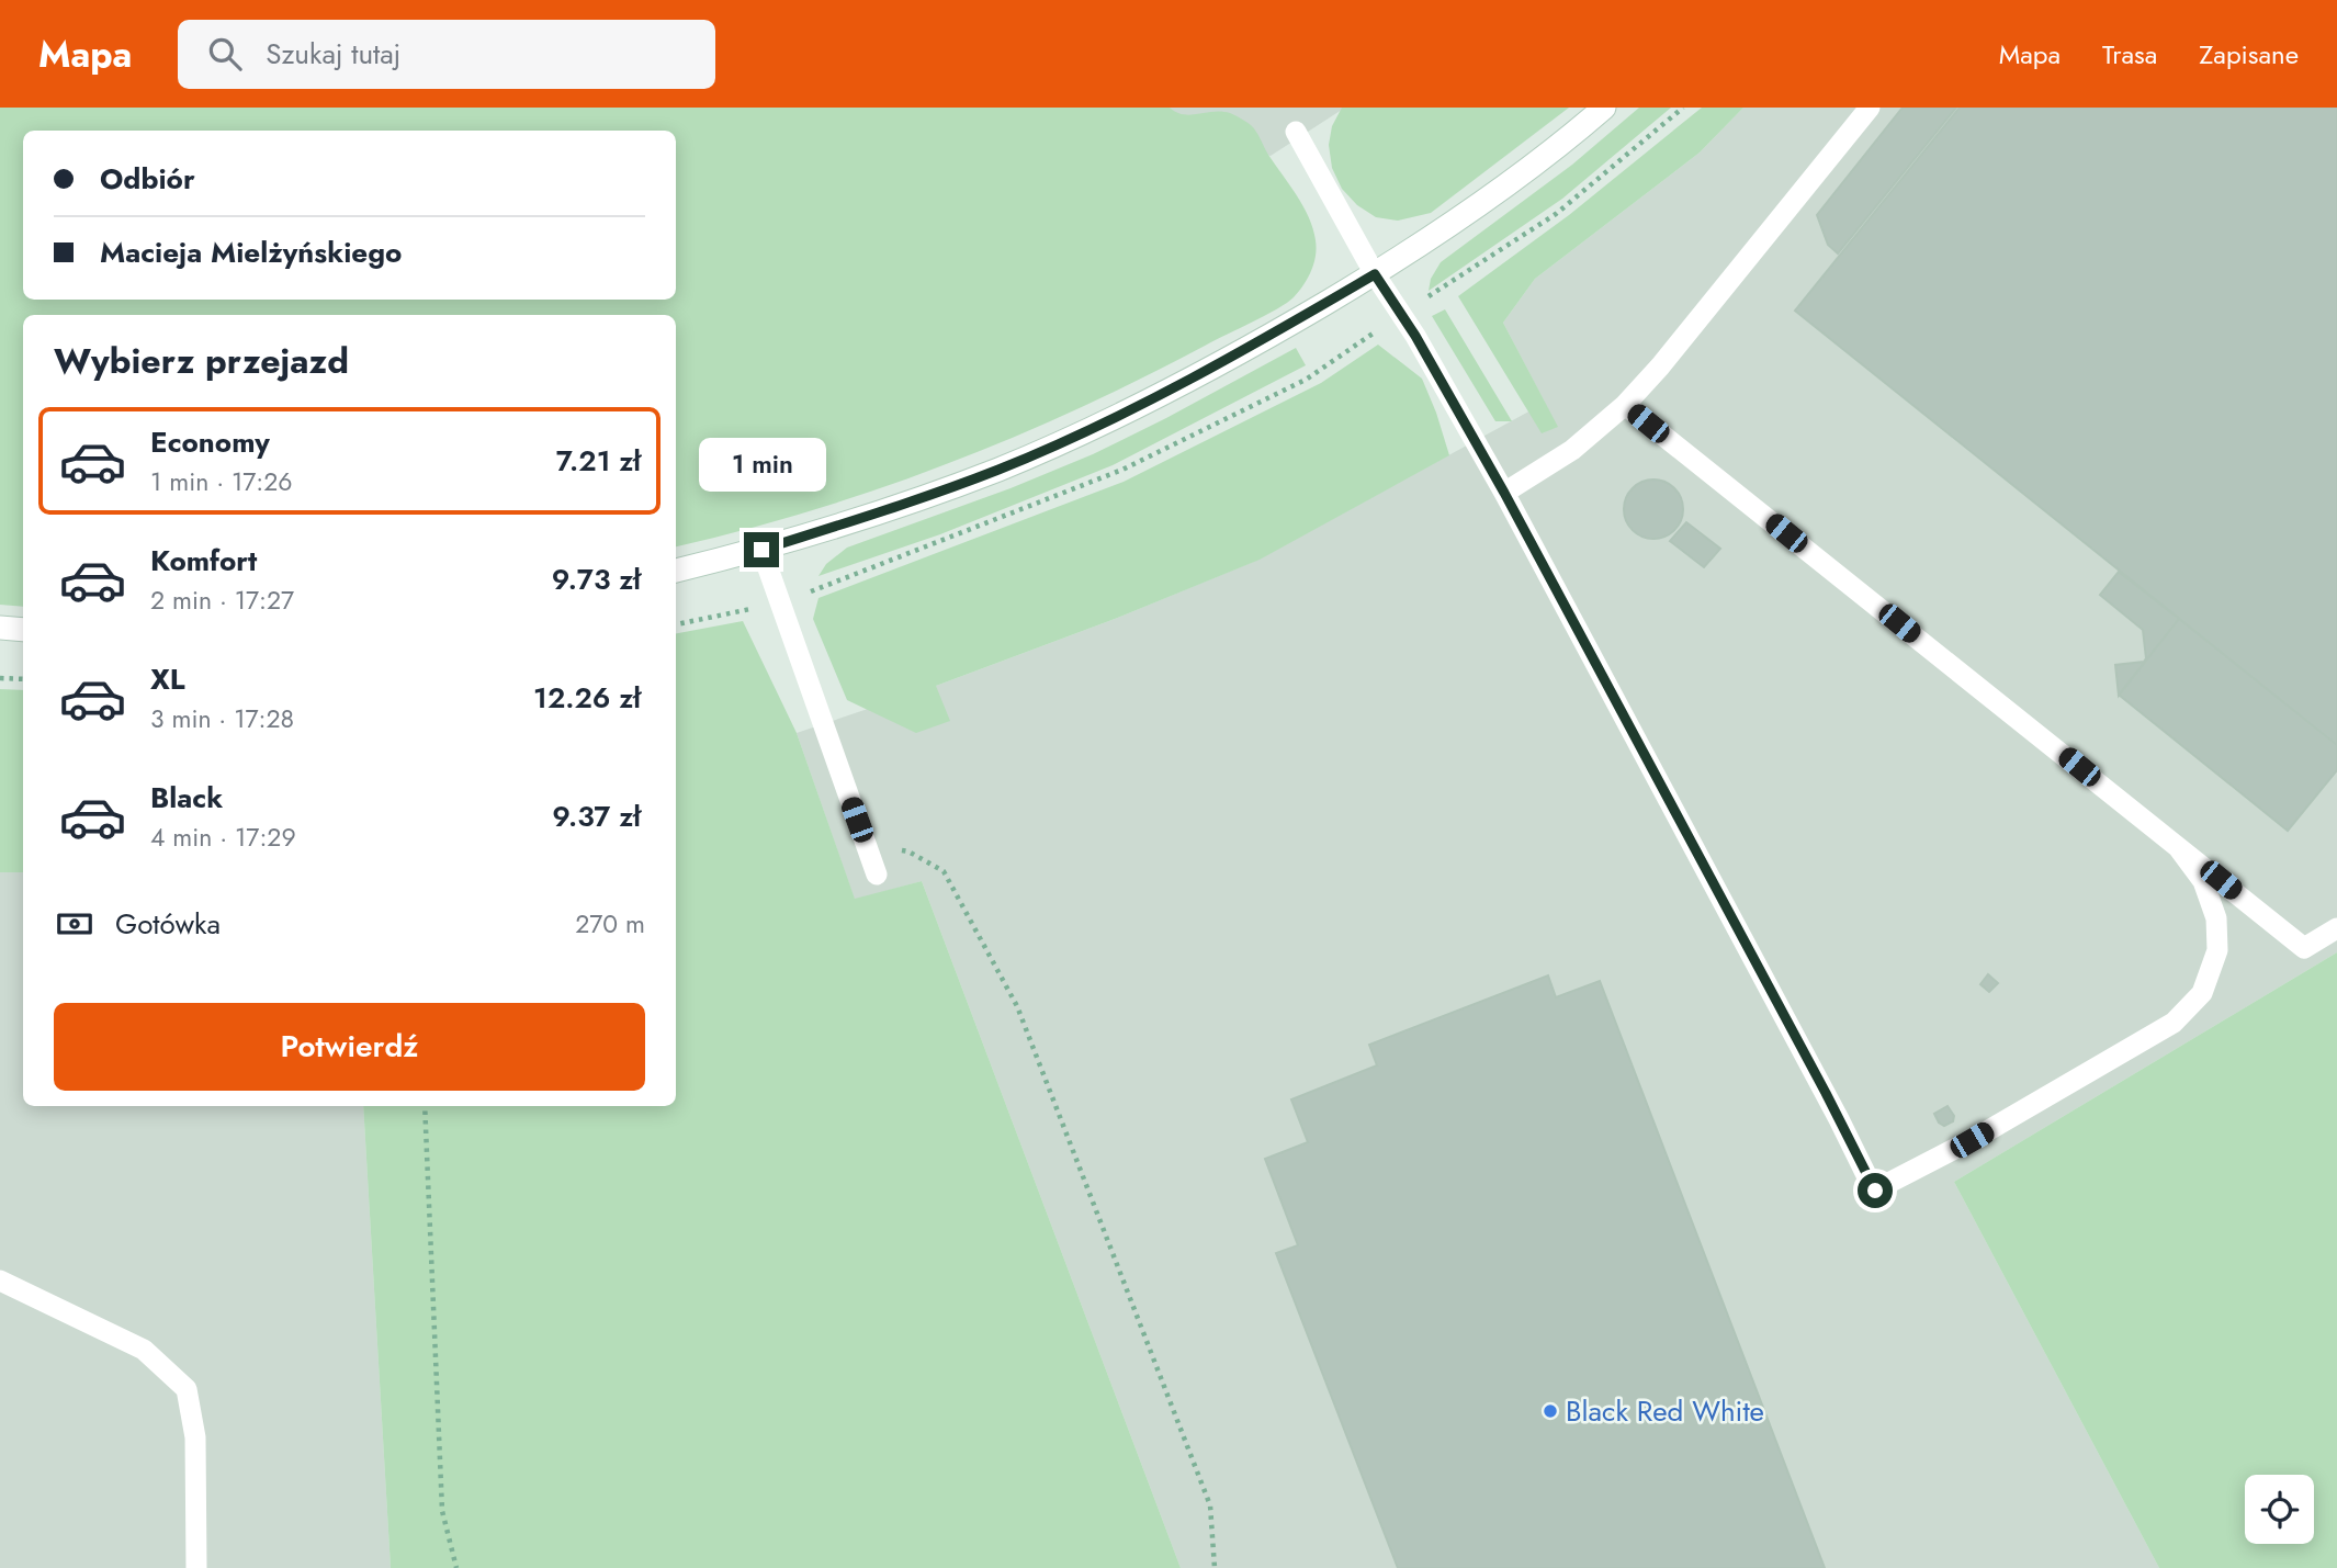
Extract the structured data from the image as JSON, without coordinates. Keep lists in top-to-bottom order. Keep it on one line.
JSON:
{"places":["Black Red White"],"page":{"header":"Mapa","search":"Szukaj tutaj","nav":["Mapa","Trasa","Zapisane"],"banner":["Odbiór","Macieja Mielżyńskiego"],"heading":"Wybierz przejazd","list":[{"name":"Economy","note":"1 min · 17:26","value":"7.21 zł"},{"name":"Komfort","note":"2 min · 17:27","value":"9.73 zł"},{"name":"XL","note":"3 min · 17:28","value":"12.26 zł"},{"name":"Black","note":"4 min · 17:29","value":"9.37 zł"}],"bubble":"1 min","pay":["Gotówka","270 m"],"buttons":"Potwierdź"}}
